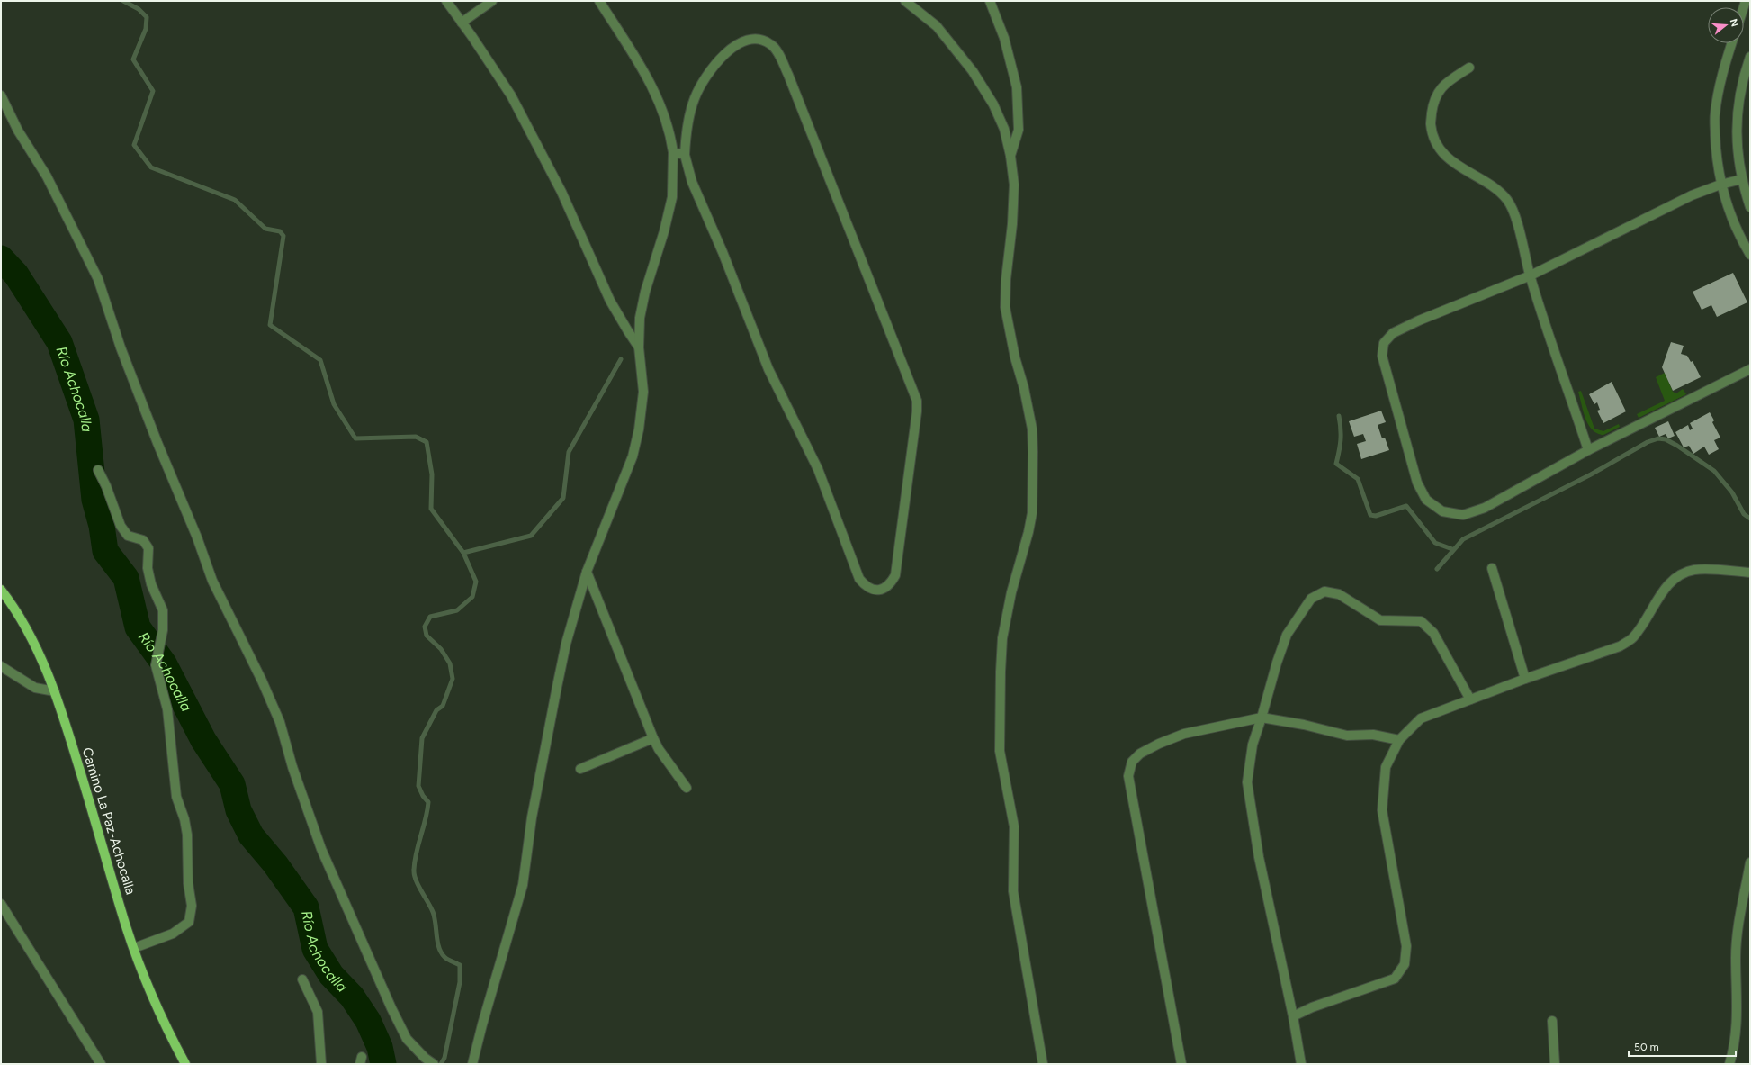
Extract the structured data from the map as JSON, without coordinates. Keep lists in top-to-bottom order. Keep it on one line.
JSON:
{"streets":{"main road":["Camino La Paz-Achocalla"]},"water":["Río Achocalla"],"scale_bar":"50 m","north":"right"}
